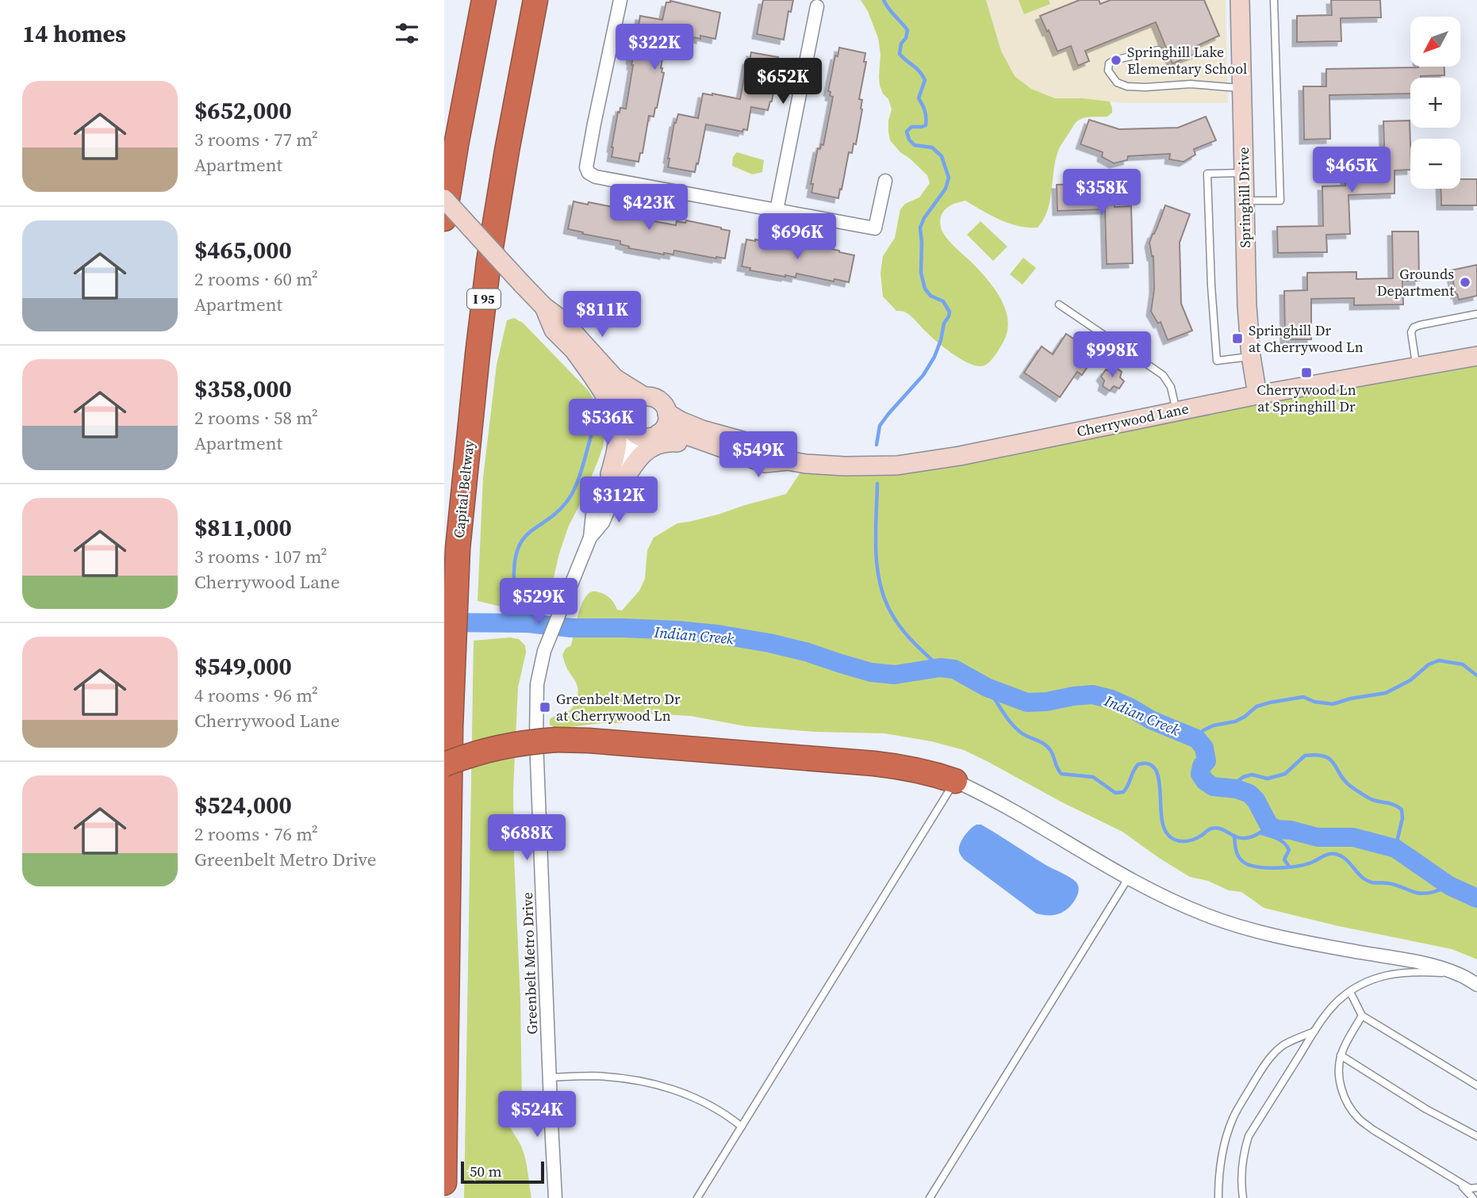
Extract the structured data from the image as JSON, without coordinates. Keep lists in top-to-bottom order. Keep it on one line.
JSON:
{"streets":{"highway":["I 95","Capital Beltway"],"street":["Springhill Drive","Cherrywood Lane","Greenbelt Metro Drive"]},"crossings":[["Springhill Drive","Cherrywood Lane"],["Cherrywood Lane","Greenbelt Metro Drive"]],"water":["Indian Creek"],"places":{"other":["Springhill Lake Elementary School","Grounds Department"],"transit":["Springhill Dr at Cherrywood Ln","Cherrywood Ln at Springhill Dr","Greenbelt Metro Dr at Cherrywood Ln"]},"scale_bar":"50 m","north":"bottom left","page":{"heading":"14 homes","map_buttons":["+","−"],"price":["$322K","$652K","$465K","$358K","$423K","$696K","$811K","$998K","$536K","$549K","$312K","$529K","$688K","$524K"],"list":[{"name":"$652,000","note":"3 rooms · 77 m² · Apartment"},{"name":"$465,000","note":"2 rooms · 60 m² · Apartment"},{"name":"$358,000","note":"2 rooms · 58 m² · Apartment"},{"name":"$811,000","note":"3 rooms · 107 m² · Cherrywood Lane"},{"name":"$549,000","note":"4 rooms · 96 m² · Cherrywood Lane"},{"name":"$524,000","note":"2 rooms · 76 m² · Greenbelt Metro Drive"}],"scale":"50 m"}}
